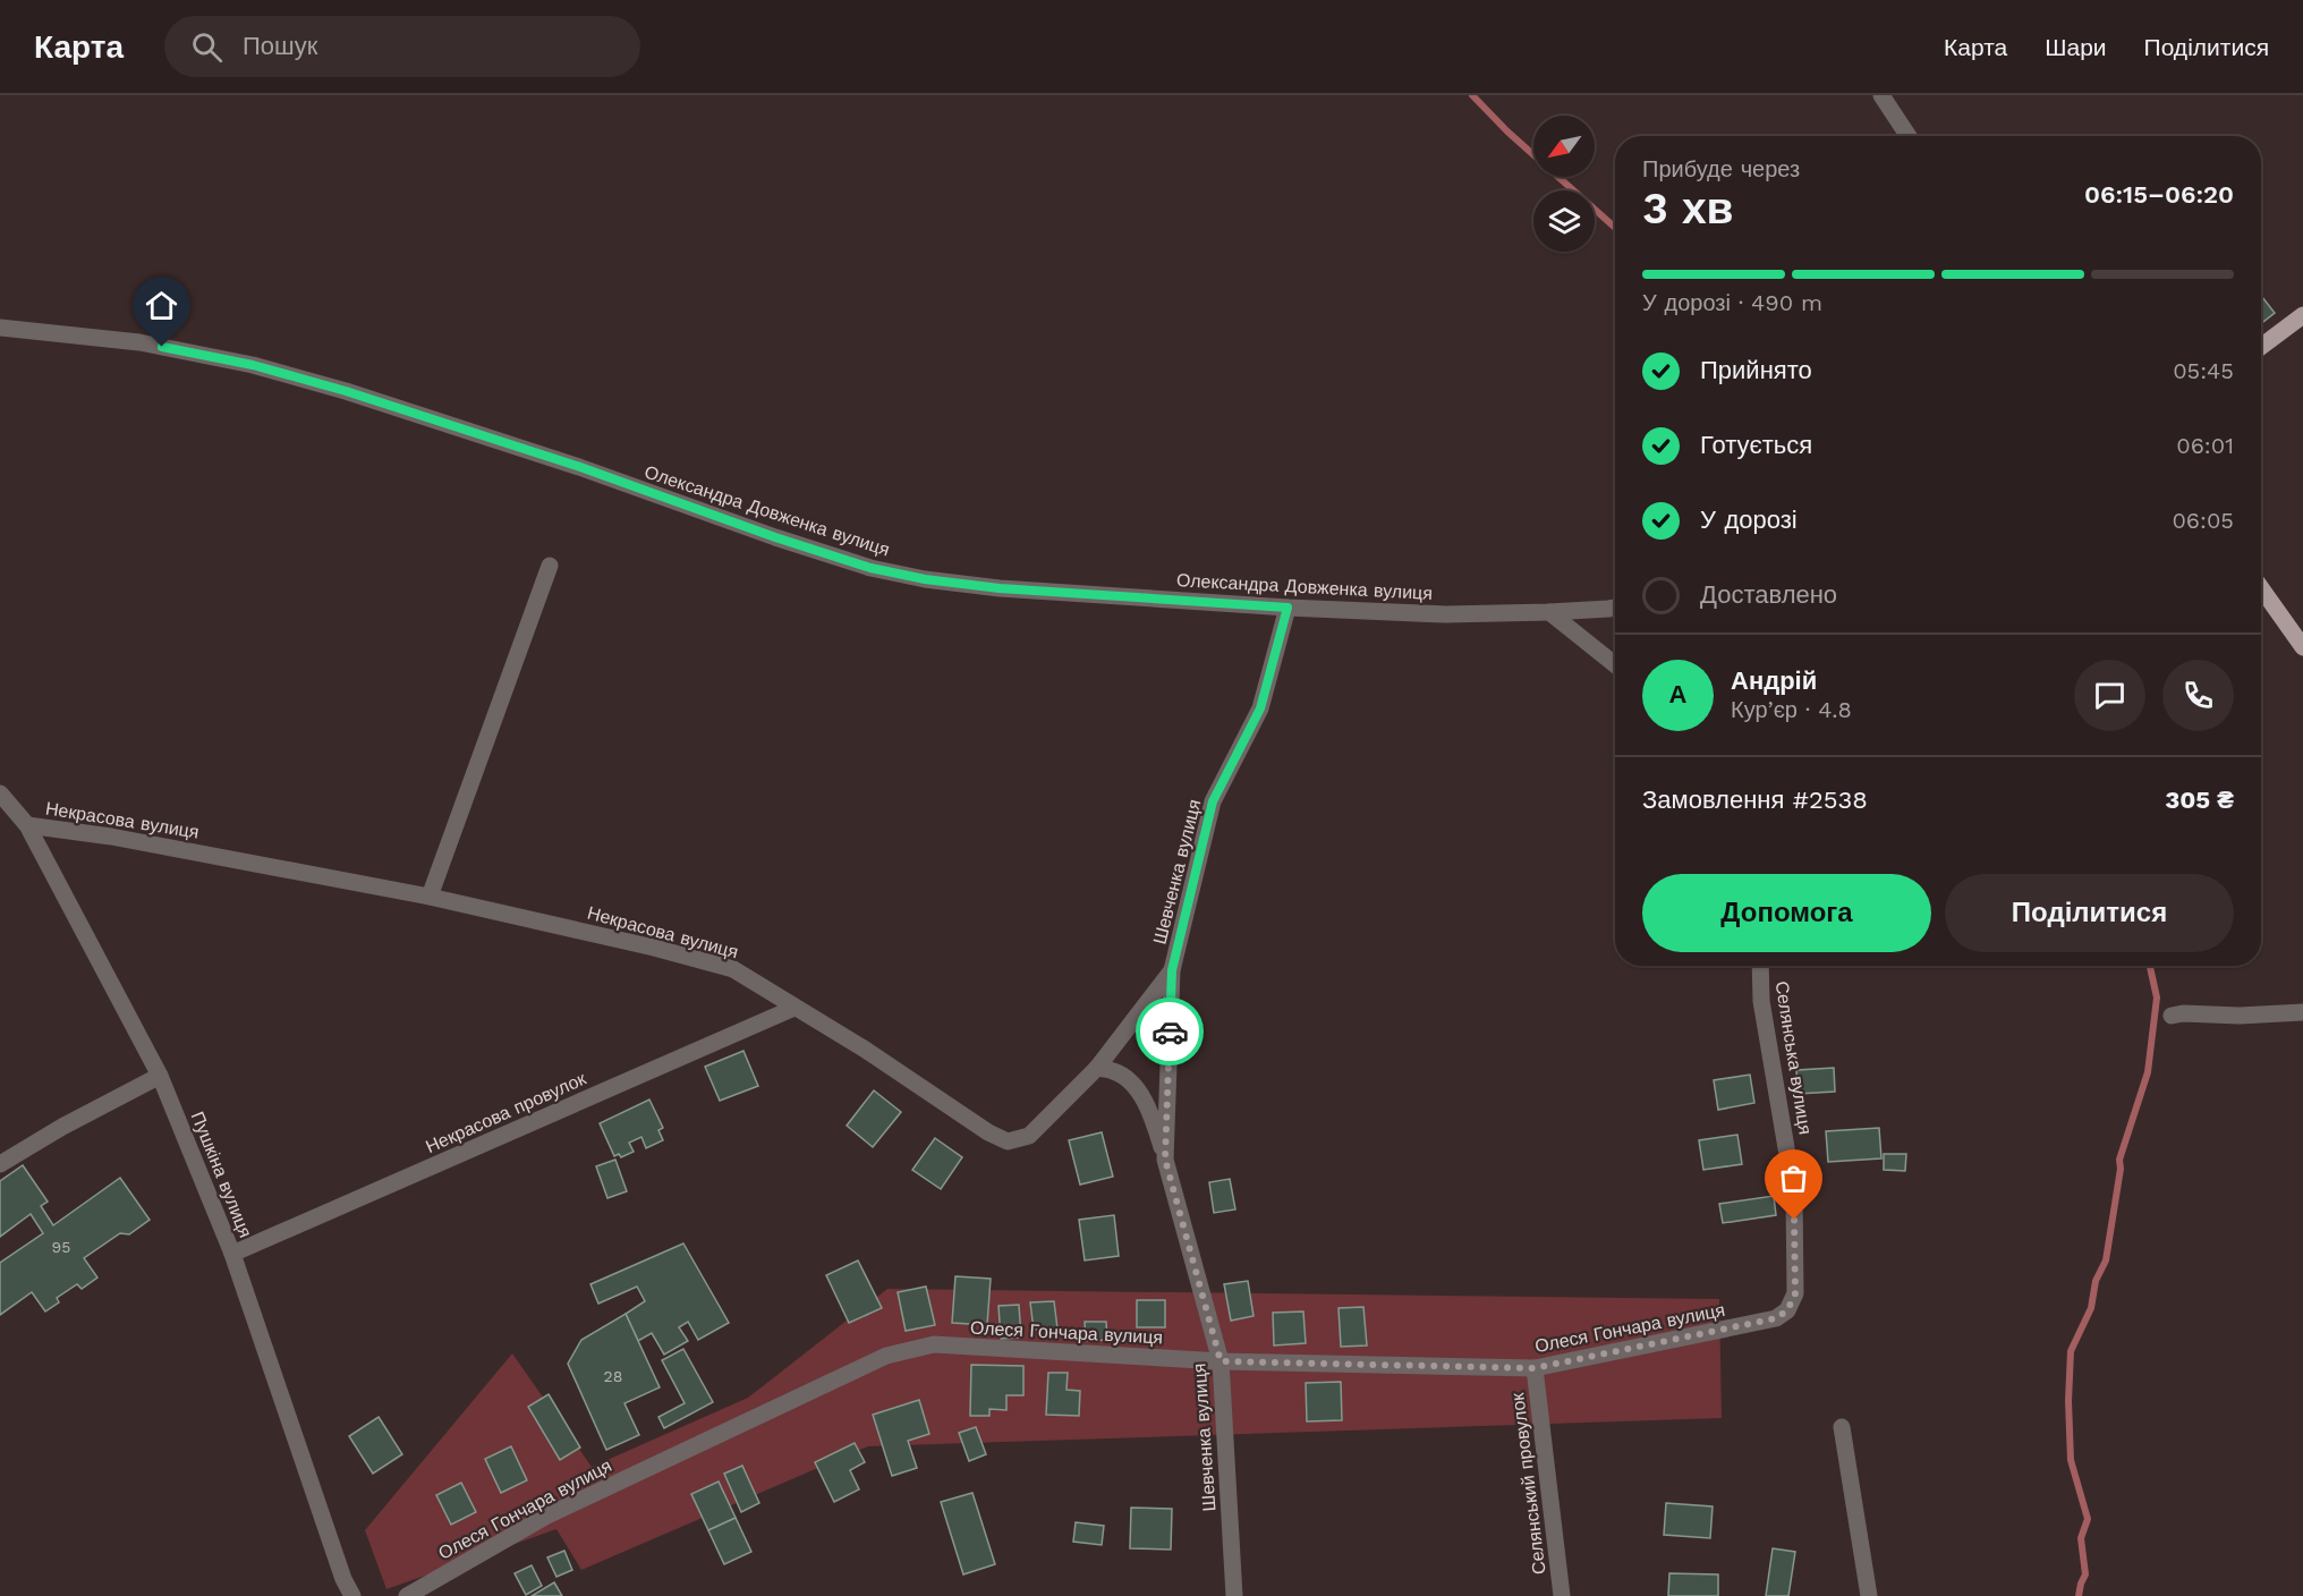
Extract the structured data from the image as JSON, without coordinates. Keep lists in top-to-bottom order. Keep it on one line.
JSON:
{"streets":{"street":["Олександра Довженка вулиця","Некрасова вулиця","Шевченка вулиця","Селянська вулиця","Некрасова провулок","Пушкіна вулиця","Олеся Гончара вулиця","Селянський провулок"]},"crossings":[["Олександра Довженка вулиця","Шевченка вулиця"],["Некрасова вулиця","Шевченка вулиця"],["Некрасова вулиця","Некрасова провулок"],["Некрасова вулиця","Пушкіна вулиця"],["Шевченка вулиця","Олеся Гончара вулиця"],["Селянська вулиця","Олеся Гончара вулиця"],["Некрасова провулок","Пушкіна вулиця"],["Олеся Гончара вулиця","Селянський провулок"]],"house_numbers":["95","28"],"north":"bottom left","page":{"header":"Карта","search":"Пошук","nav":["Карта","Шари","Поділитися"],"heading":["3 хв","Прибуде через","06:15–06:20"],"panel":["Андрій","Кур’єр · 4.8","Замовлення #2538","305 ₴"],"bar":"У дорозі · 490 m","list":[["Прийнято","05:45"],["Готується","06:01"],["У дорозі","06:05"],"Доставлено"],"round":"А","buttons":["Допомога","Поділитися"]}}
